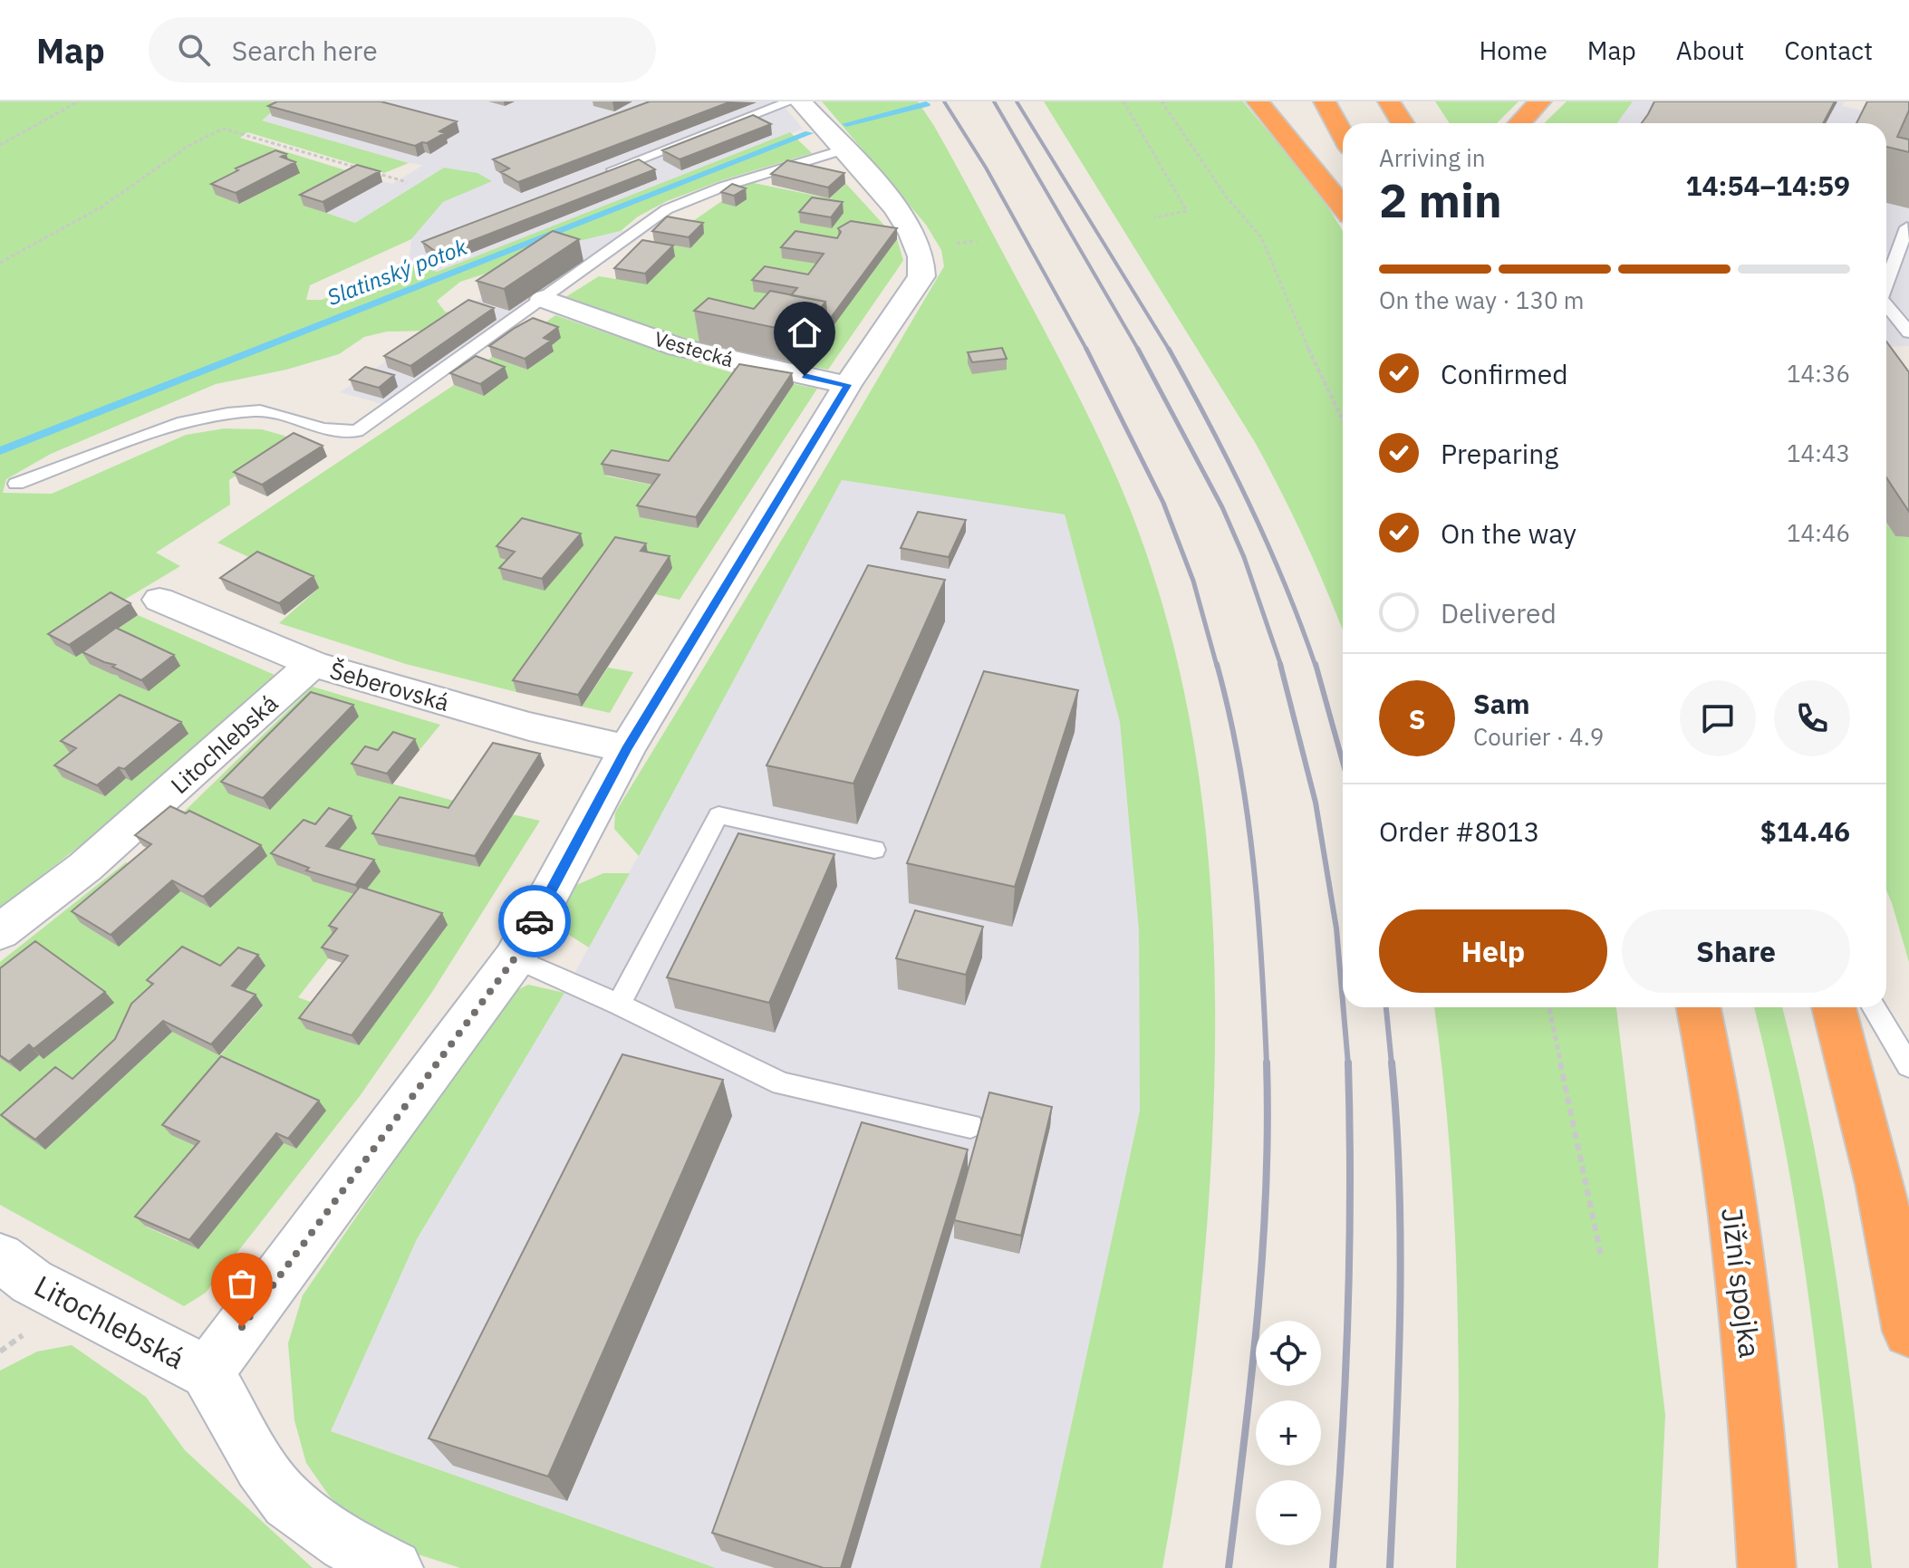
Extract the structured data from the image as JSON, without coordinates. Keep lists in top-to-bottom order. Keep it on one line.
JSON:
{"streets":{"highway":["Jižní spojka"],"street":["Vestecká","Šeberovská","Litochlebská"]},"crossings":[["Šeberovská","Litochlebská"]],"water":["Slatinský potok"],"page":{"header":"Map","search":"Search here","nav":["Home","Map","About","Contact"],"heading":["2 min","Arriving in","14:54–14:59"],"panel":["Sam","Courier · 4.9","Order #8013","$14.46"],"bar":"On the way · 130 m","list":[["Confirmed","14:36"],["Preparing","14:43"],["On the way","14:46"],"Delivered"],"round":"S","buttons":["Help","Share"],"map_buttons":["+","−"]}}
